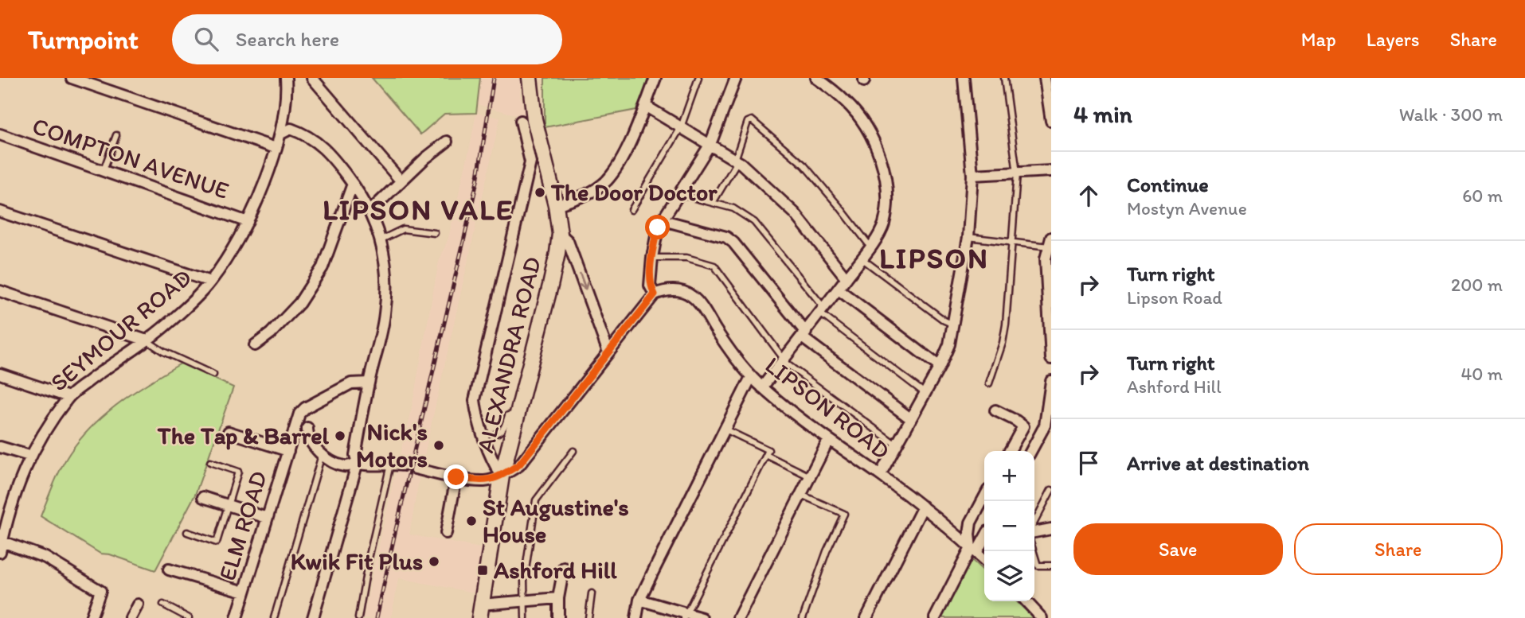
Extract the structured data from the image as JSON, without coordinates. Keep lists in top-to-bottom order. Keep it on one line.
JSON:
{"streets":{"main road":["ALEXANDRA ROAD"],"street":["COMPTON AVENUE","SEYMOUR ROAD","LIPSON ROAD","ELM ROAD"]},"crossings":[["COMPTON AVENUE","SEYMOUR ROAD"]],"districts":["LIPSON VALE","LIPSON"],"places":{"other":["The Door Doctor","The Tap & Barrel","Nick's Motors","St Augustine's House","Kwik Fit Plus"],"transit":["Ashford Hill"]},"page":{"header":"Turnpoint","search":"Search here","nav":["Map","Layers","Share"],"heading":["4 min","Walk · 300 m"],"list":[["Continue","Mostyn Avenue","60 m"],["Turn right","Lipson Road","200 m"],["Turn right","Ashford Hill","40 m"],"Arrive at destination"],"map_buttons":["+","−"],"buttons":["Save","Share"]}}
